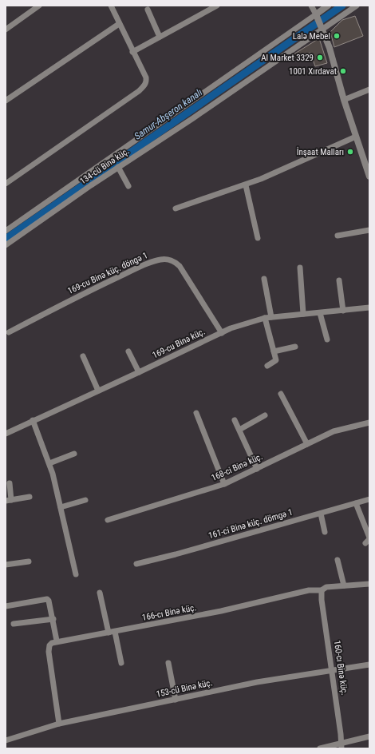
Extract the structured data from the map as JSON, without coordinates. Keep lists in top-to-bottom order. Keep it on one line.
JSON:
{"streets":{"street":["134-cü Binə küç.","169-cu Binə küç. döngə 1","169-cu Binə küç.","168-ci Binə küç.","161-ci Binə küç. dömgə 1","166-cı Binə küç.","160-cı Binə küç.","153-cü Binə küç."]},"crossings":[["169-cu Binə küç. döngə 1","169-cu Binə küç."],["166-cı Binə küç.","160-cı Binə küç."],["160-cı Binə küç.","153-cü Binə küç."]],"water":["Samur-Abşeron kanalı"],"places":["Lalə Mebel","Al Market 3329","1001 Xırdavat","İnşaat Malları"]}
